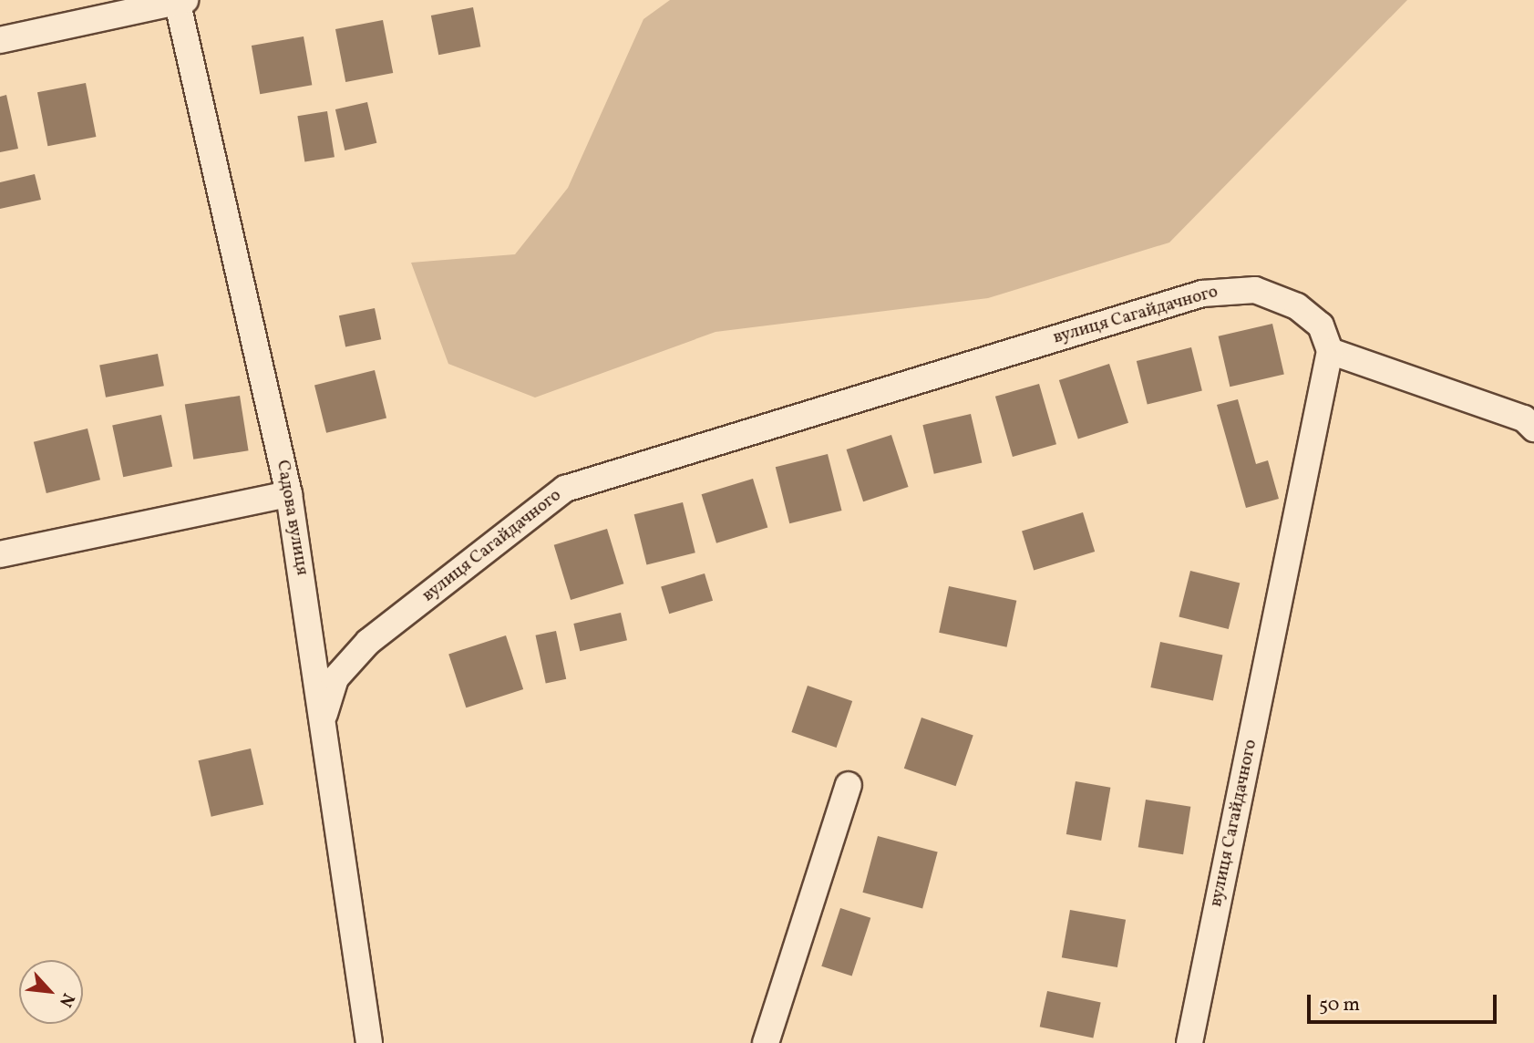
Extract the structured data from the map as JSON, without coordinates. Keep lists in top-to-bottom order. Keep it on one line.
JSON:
{"streets":{"street":["вулиця Сагайдачного","Садова вулиця"]},"crossings":[["вулиця Сагайдачного","Садова вулиця"]],"scale_bar":"50 m","north":"bottom right"}
